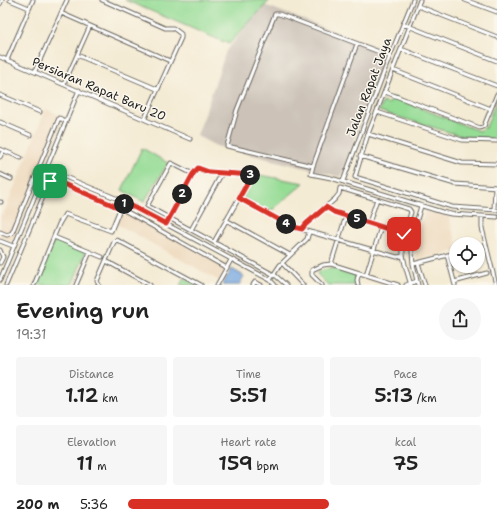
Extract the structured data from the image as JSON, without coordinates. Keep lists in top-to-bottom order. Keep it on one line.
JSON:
{"streets":{"street":["Jalan Rapat Jaya","Persiaran Rapat Baru 20"]},"page":{"pins":["3","2","1","5","4"],"heading":["Evening run","19:31"],"stats":[["Distance","1.12 km"],["Time","5:51"],["Pace","5:13 /km"],["Elevation","11 m"],["Heart rate","159 bpm"],["kcal","75"]],"list":[{"name":"200 m","note":"5:36"}]}}
